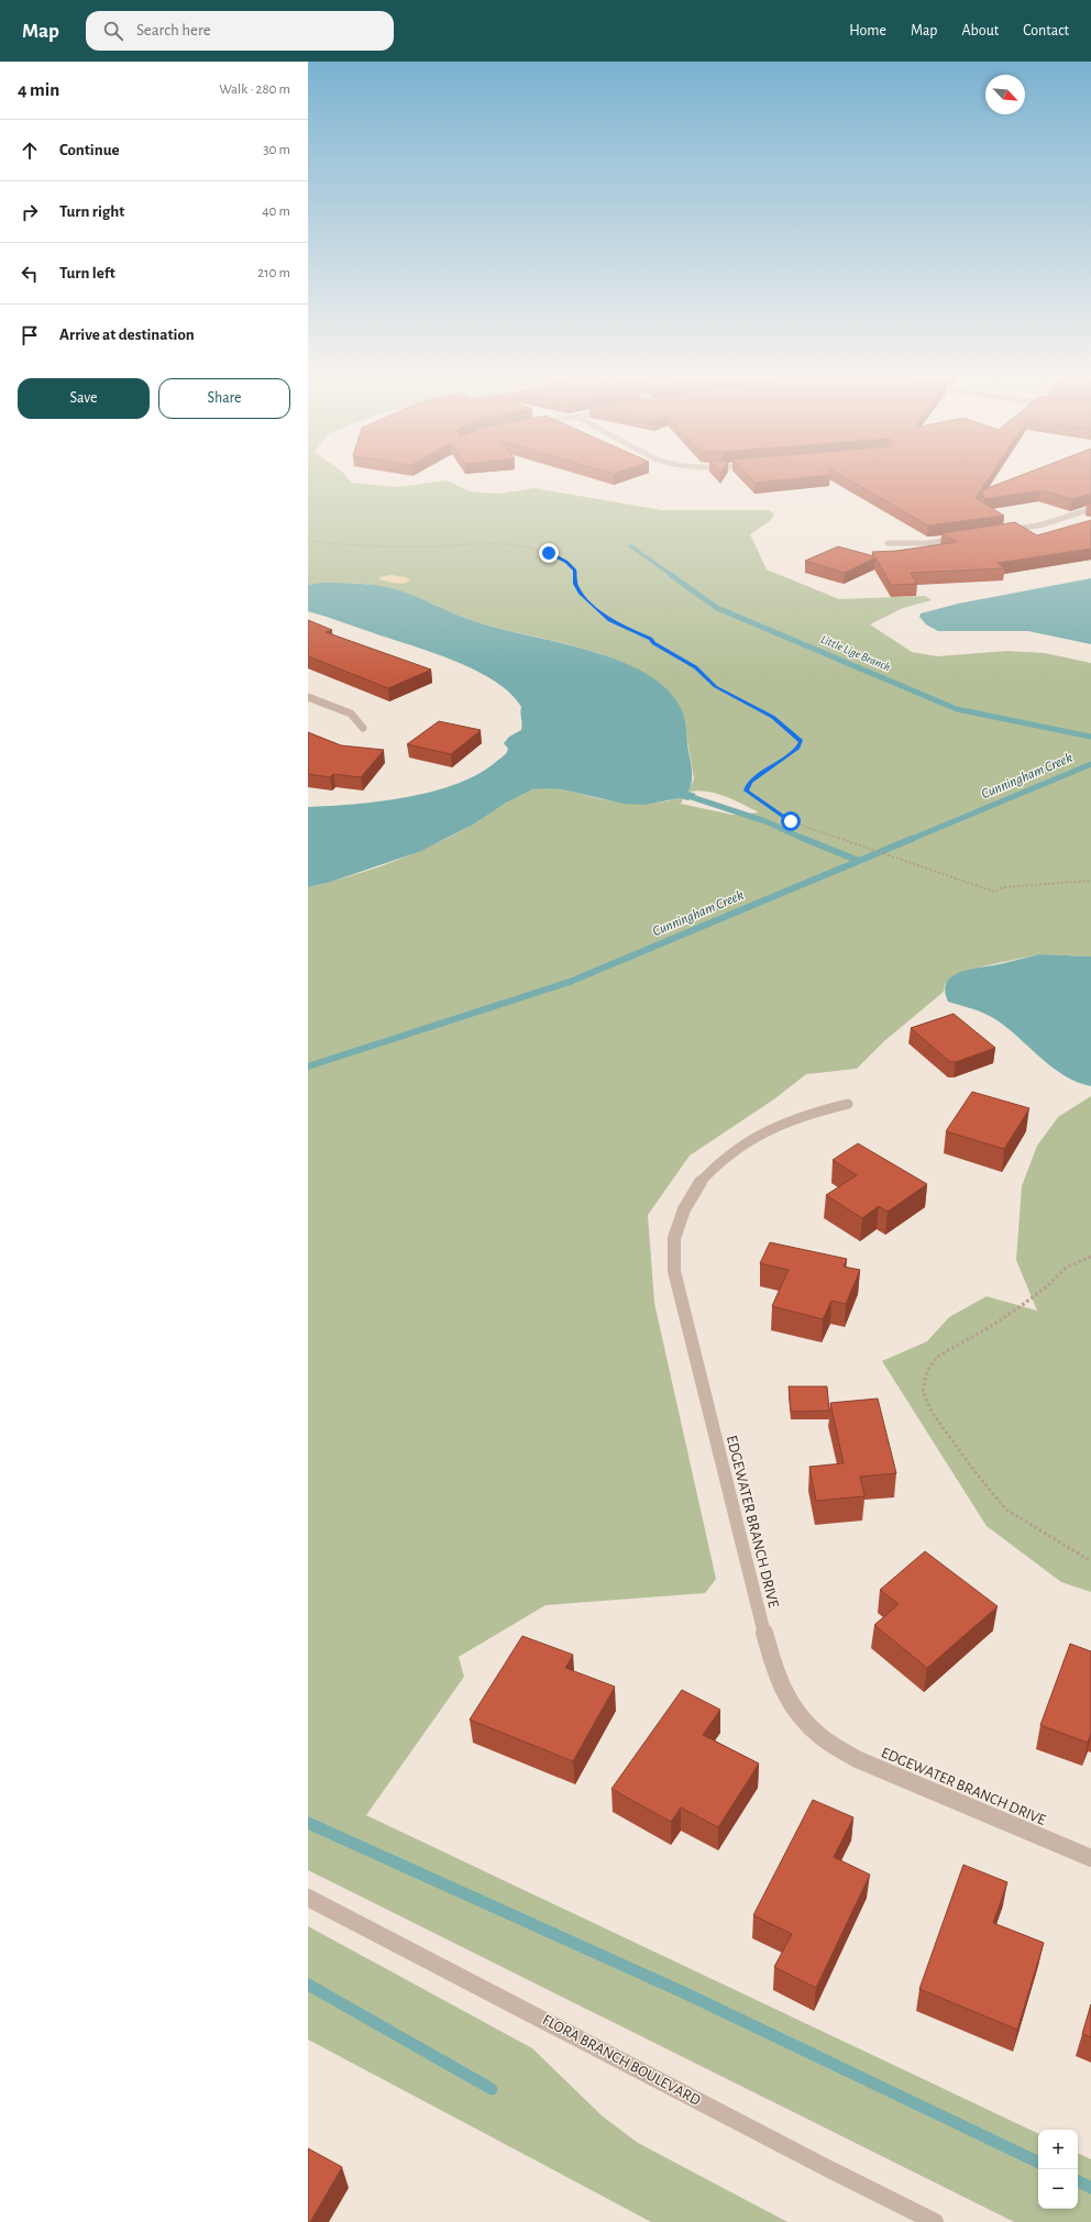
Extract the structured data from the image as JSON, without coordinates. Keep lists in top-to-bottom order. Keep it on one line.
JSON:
{"streets":{"street":["EDGEWATER BRANCH DRIVE","FLORA BRANCH BOULEVARD"]},"water":["Little Lige Branch","Cunningham Creek"],"north":"bottom right","page":{"header":"Map","search":"Search here","nav":["Home","Map","About","Contact"],"heading":["4 min","Walk · 280 m"],"list":[["Continue","30 m"],["Turn right","40 m"],["Turn left","210 m"],"Arrive at destination"],"buttons":["Save","Share"],"map_buttons":["+","−"]}}
